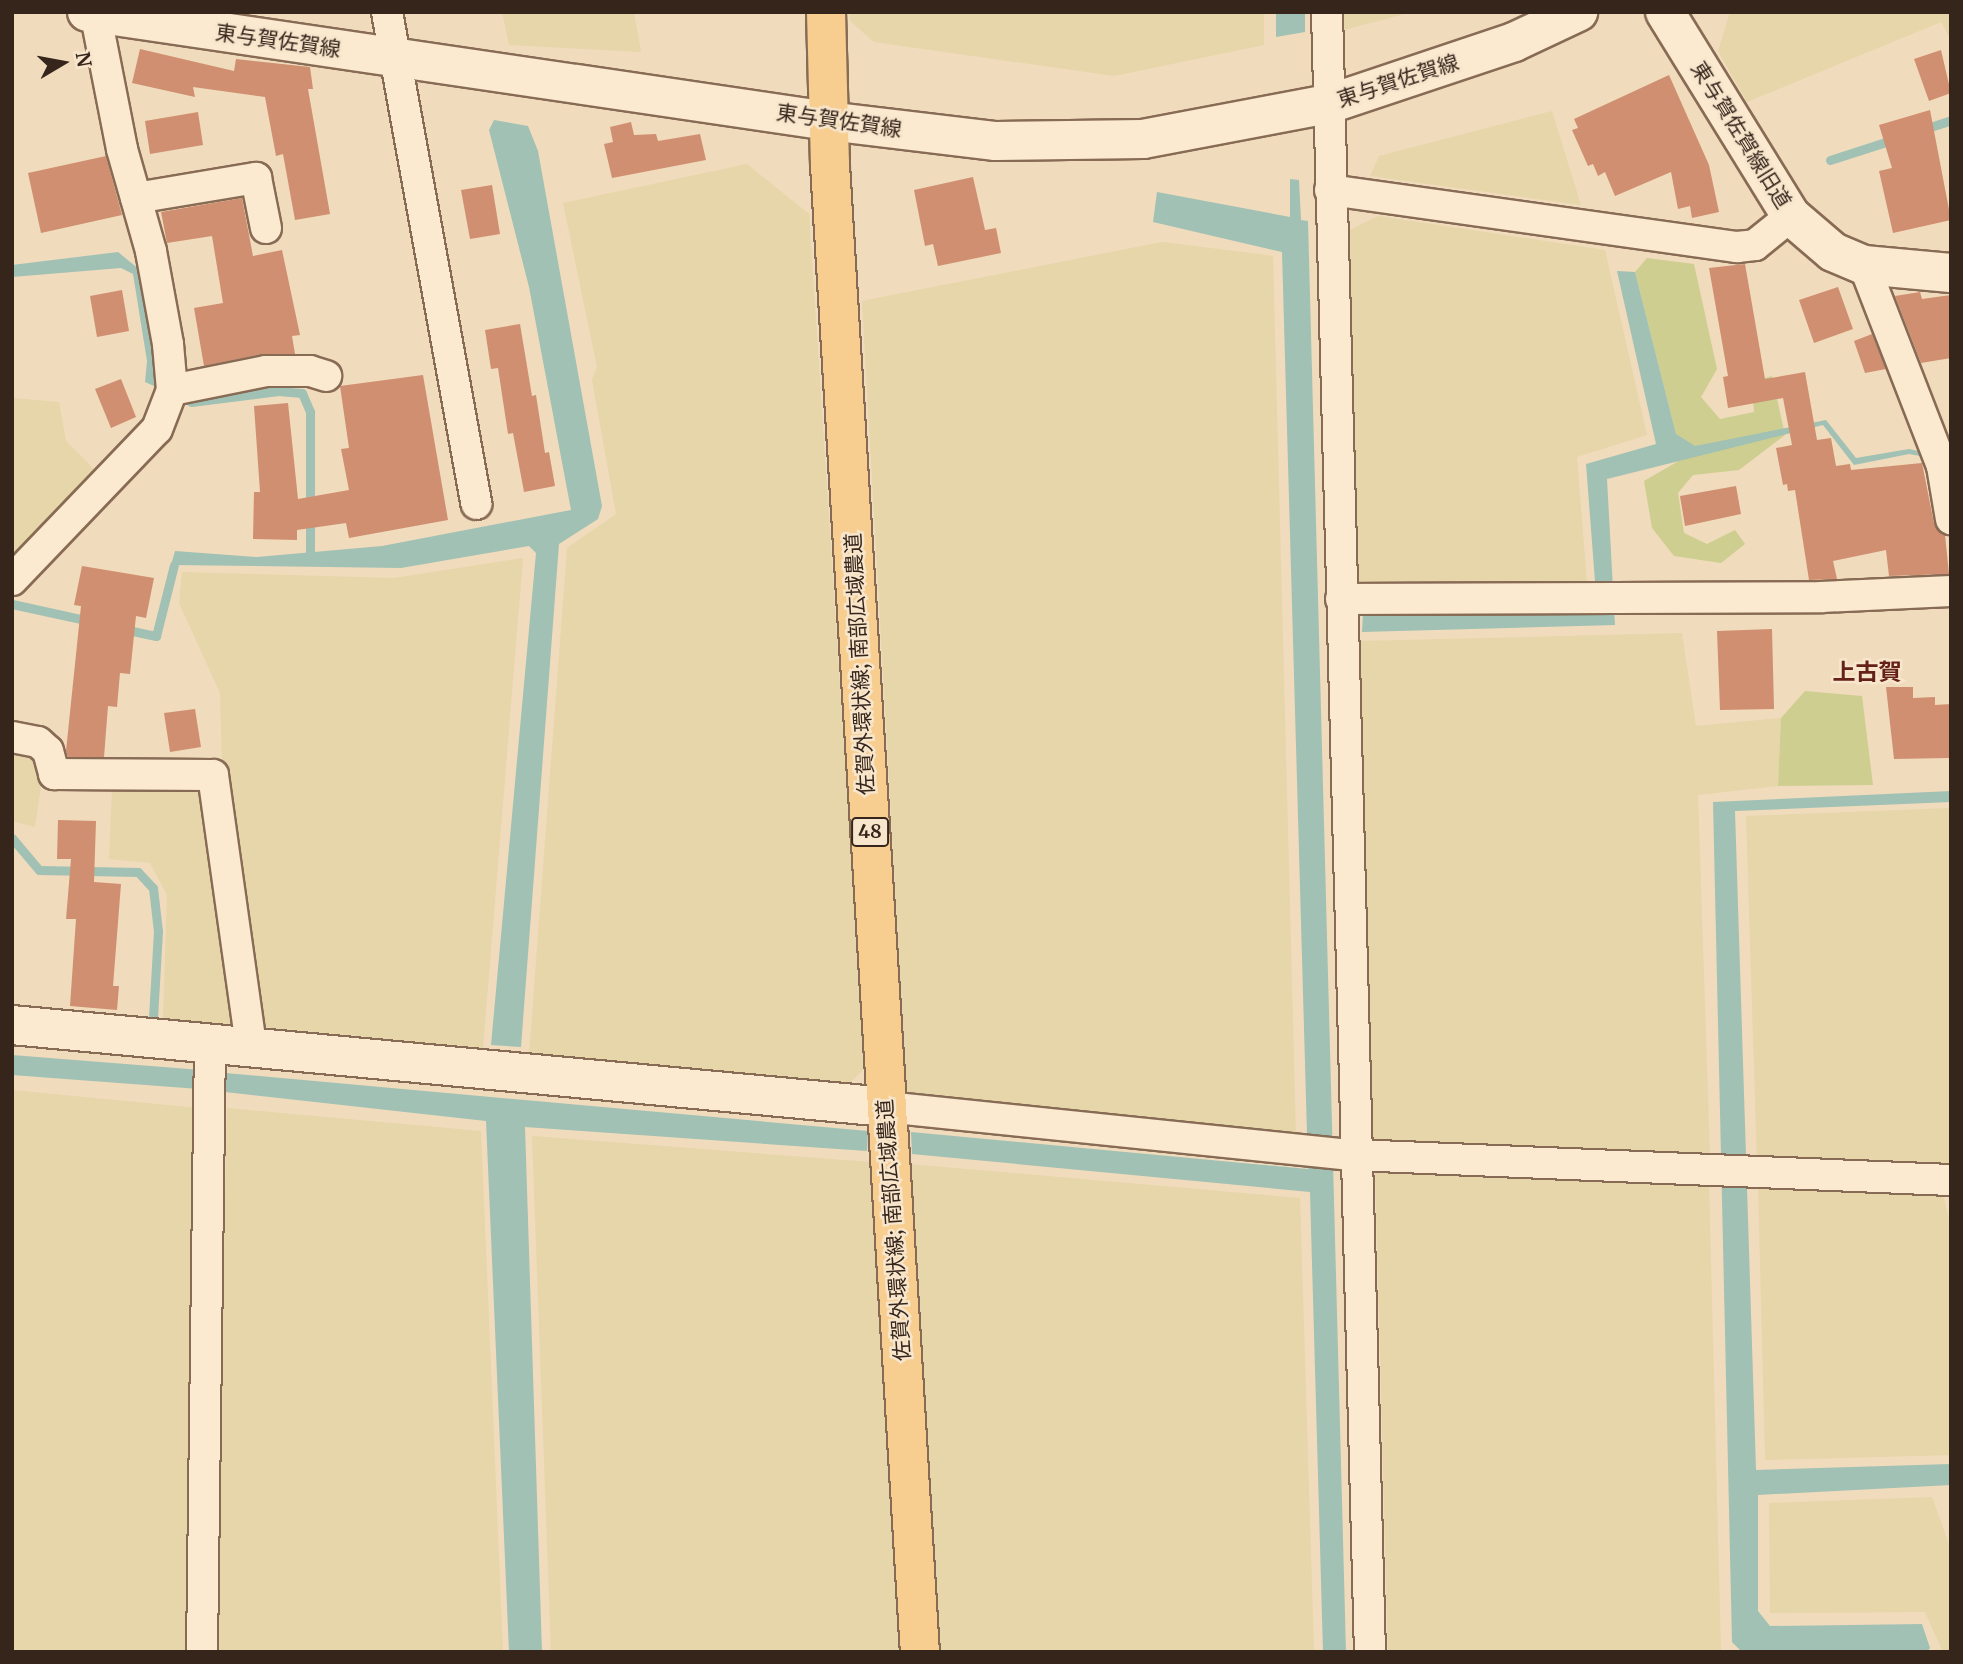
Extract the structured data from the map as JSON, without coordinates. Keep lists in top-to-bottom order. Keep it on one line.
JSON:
{"streets":{"main road":["東与賀佐賀線","東与賀佐賀線旧道","佐賀外環状線; 南部広域農道","48"]},"crossings":[["東与賀佐賀線","佐賀外環状線; 南部広域農道"]],"districts":["上古賀"],"north":"right"}
